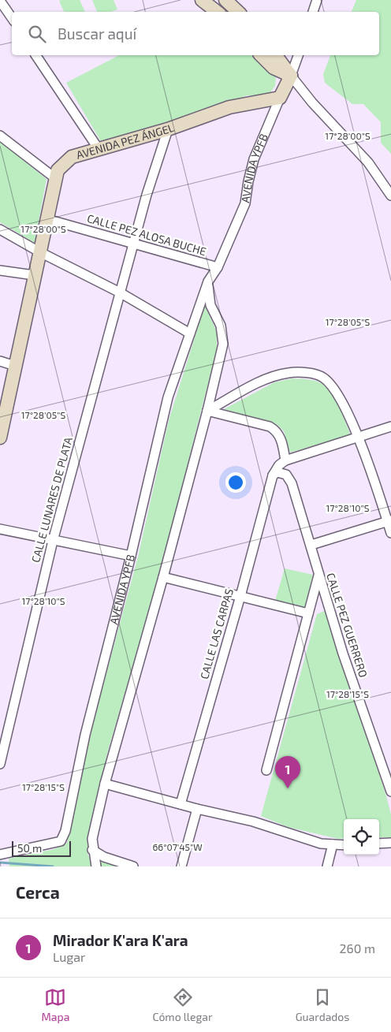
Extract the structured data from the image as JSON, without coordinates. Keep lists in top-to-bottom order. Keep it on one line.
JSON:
{"streets":{"street":["AVENIDA PEZ ÁNGEL","AVENIDA YPFB","CALLE PEZ ALOSA BUCHE","CALLE LUNARES DE PLATA","CALLE PEZ GUERRERO","CALLE LAS CARPAS"]},"crossings":[["AVENIDA PEZ ÁNGEL","AVENIDA YPFB"],["AVENIDA PEZ ÁNGEL","CALLE PEZ ALOSA BUCHE"],["AVENIDA PEZ ÁNGEL","CALLE LUNARES DE PLATA"],["AVENIDA YPFB","CALLE PEZ ALOSA BUCHE"],["CALLE PEZ ALOSA BUCHE","CALLE LUNARES DE PLATA"],["CALLE PEZ GUERRERO","CALLE LAS CARPAS"]],"scale_bar":"50 m","page":{"search":"Buscar aquí","pins":"1","scale":"50 m","heading":"Cerca","list":[{"mark":"1","name":"Mirador K'ara K'ara","note":"Lugar","value":"260 m"}],"nav":["Mapa","Cómo llegar","Guardados"]},"coordinates":["17°28'00\"S","17°28'05\"S","17°28'10\"S","17°28'15\"S","66°07'45\"W"]}
